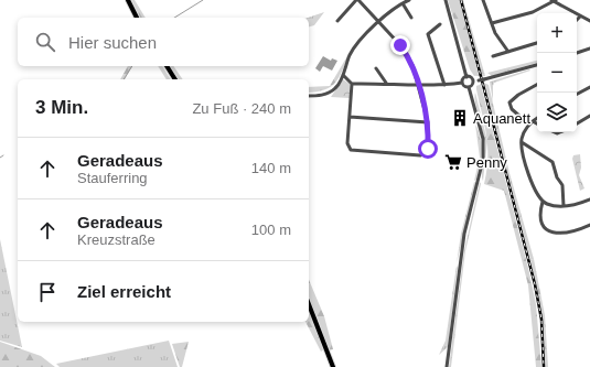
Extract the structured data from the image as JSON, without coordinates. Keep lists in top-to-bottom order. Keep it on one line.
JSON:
{"places":{"building":["Aquanett"],"supermarket":["Penny"]},"page":{"map_buttons":["+","−"],"search":"Hier suchen","heading":["3 Min.","Zu Fuß · 240 m"],"list":[["Geradeaus","Stauferring","140 m"],["Geradeaus","Kreuzstraße","100 m"],"Ziel erreicht"]}}
